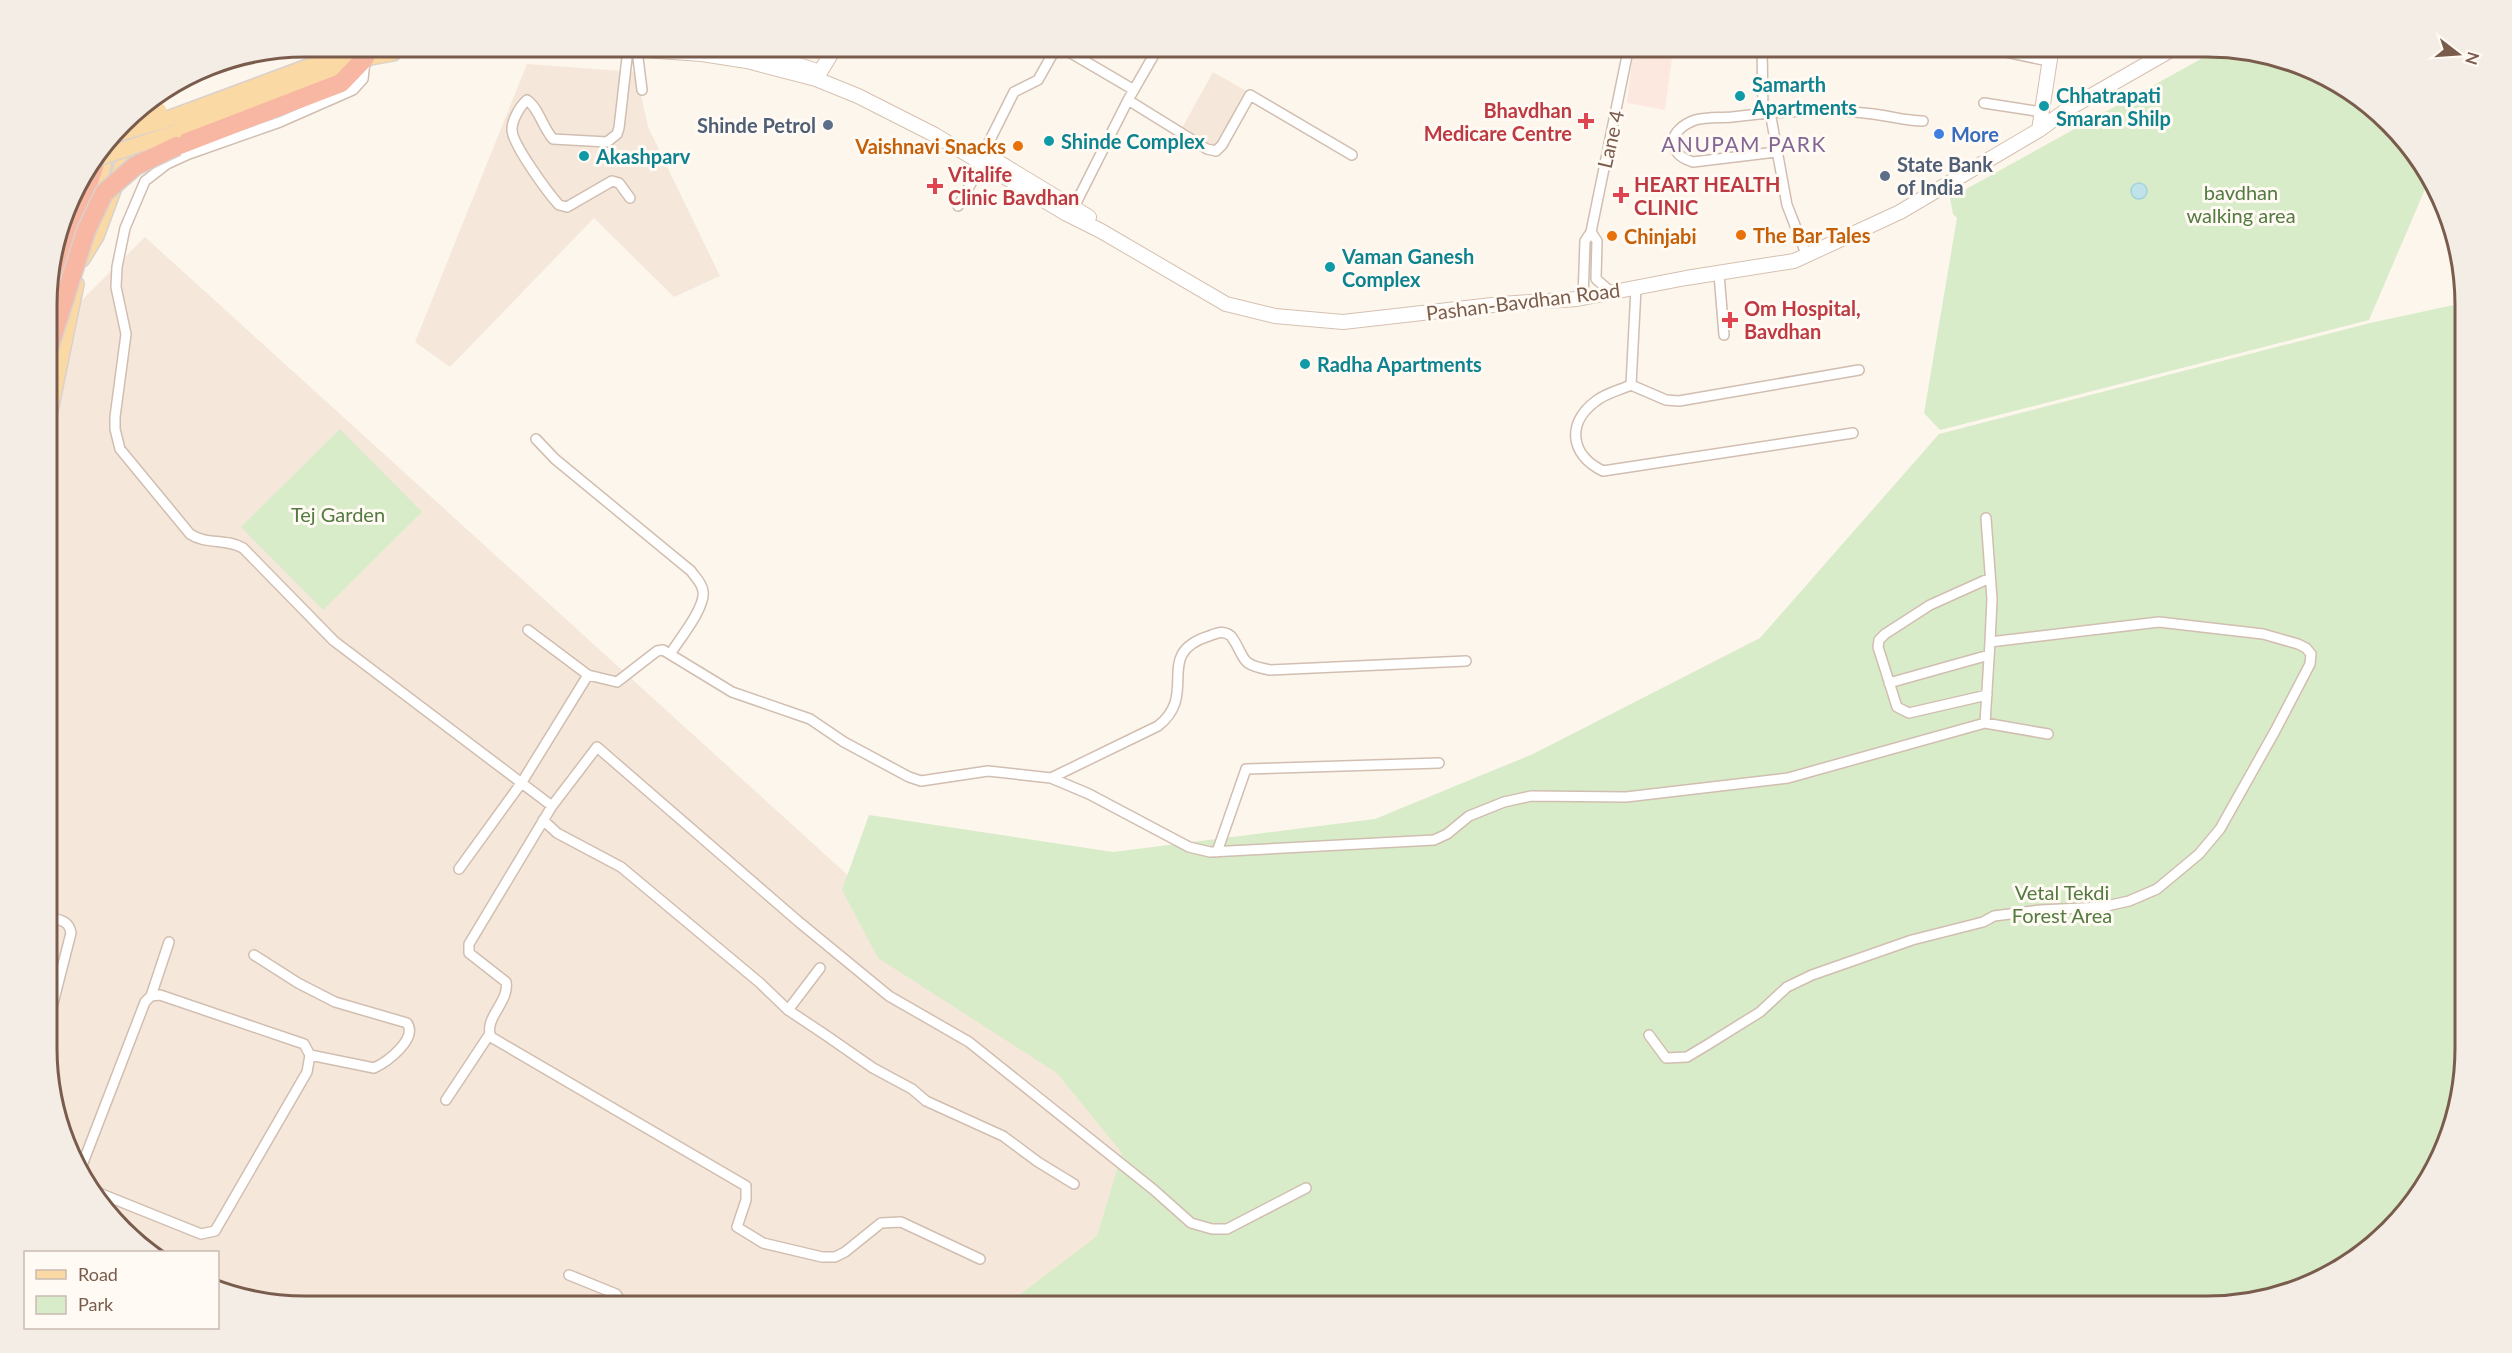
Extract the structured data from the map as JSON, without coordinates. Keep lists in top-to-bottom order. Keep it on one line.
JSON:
{"streets":{"main road":["Pashan-Bavdhan Road"],"street":["Lane 4"]},"crossings":[["Lane 4","Pashan-Bavdhan Road"]],"districts":["ANUPAM PARK"],"parks":["bavdhan walking area","Tej Garden","Vetal Tekdi Forest Area"],"places":{"other":["Samarth Apartments","Chhatrapati Smaran Shilp","Shinde Petrol","More","Shinde Complex","Vaishnavi Snacks","Akashparv","State Bank of India","The Bar Tales","Chinjabi","Vaman Ganesh Complex","Radha Apartments"],"health":["Bhavdhan Medicare Centre","Vitalife Clinic Bavdhan","HEART HEALTH CLINIC","Om Hospital, Bavdhan"]},"legend":["Road","Park"],"north":"right"}
